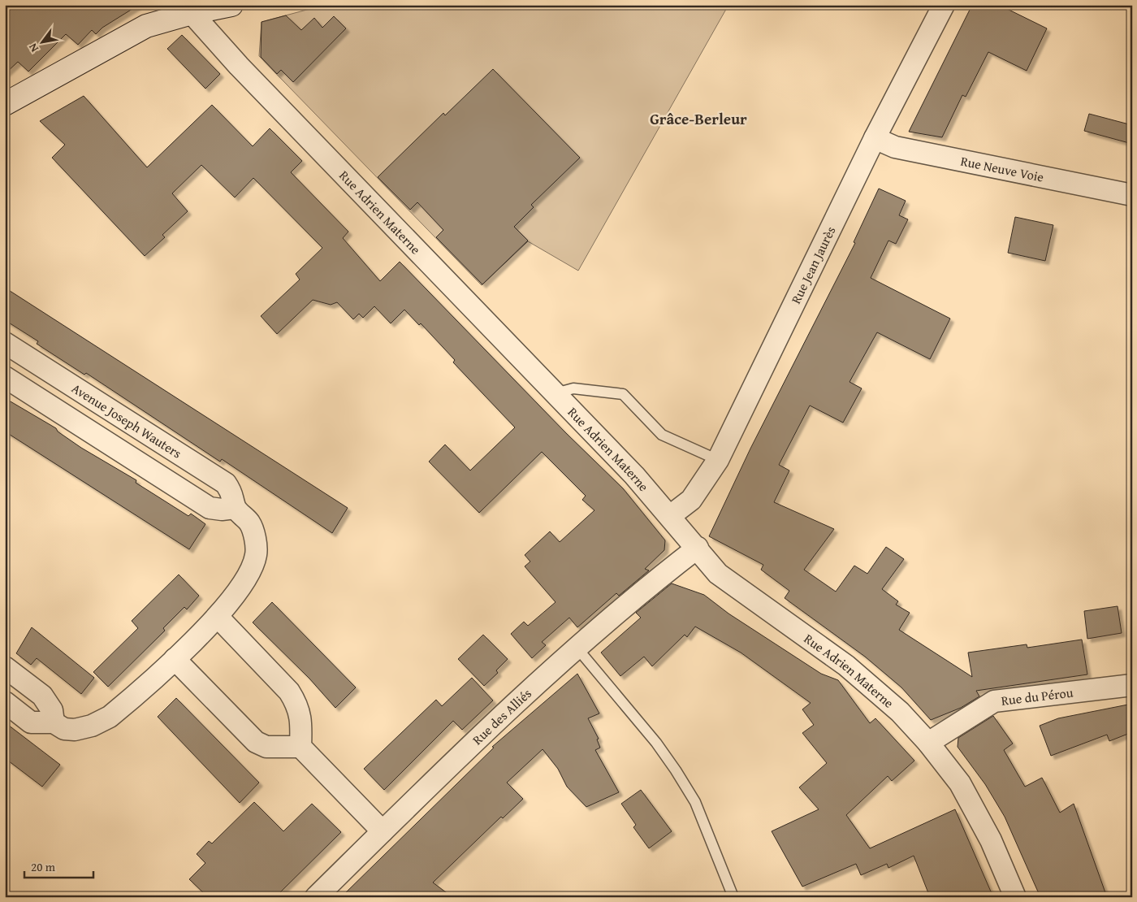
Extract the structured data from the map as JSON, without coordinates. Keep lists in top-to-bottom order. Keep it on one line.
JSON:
{"streets":{"street":["Rue Neuve Voie","Rue Adrien Materne","Rue Jean Jaurès","Avenue Joseph Wauters","Rue du Pérou","Rue des Alliés"]},"crossings":[["Rue Neuve Voie","Rue Jean Jaurès"],["Rue Adrien Materne","Rue Jean Jaurès"],["Rue Adrien Materne","Rue du Pérou"],["Rue Adrien Materne","Rue des Alliés"]],"districts":["Grâce-Berleur"],"scale_bar":"20 m","north":"bottom left"}
